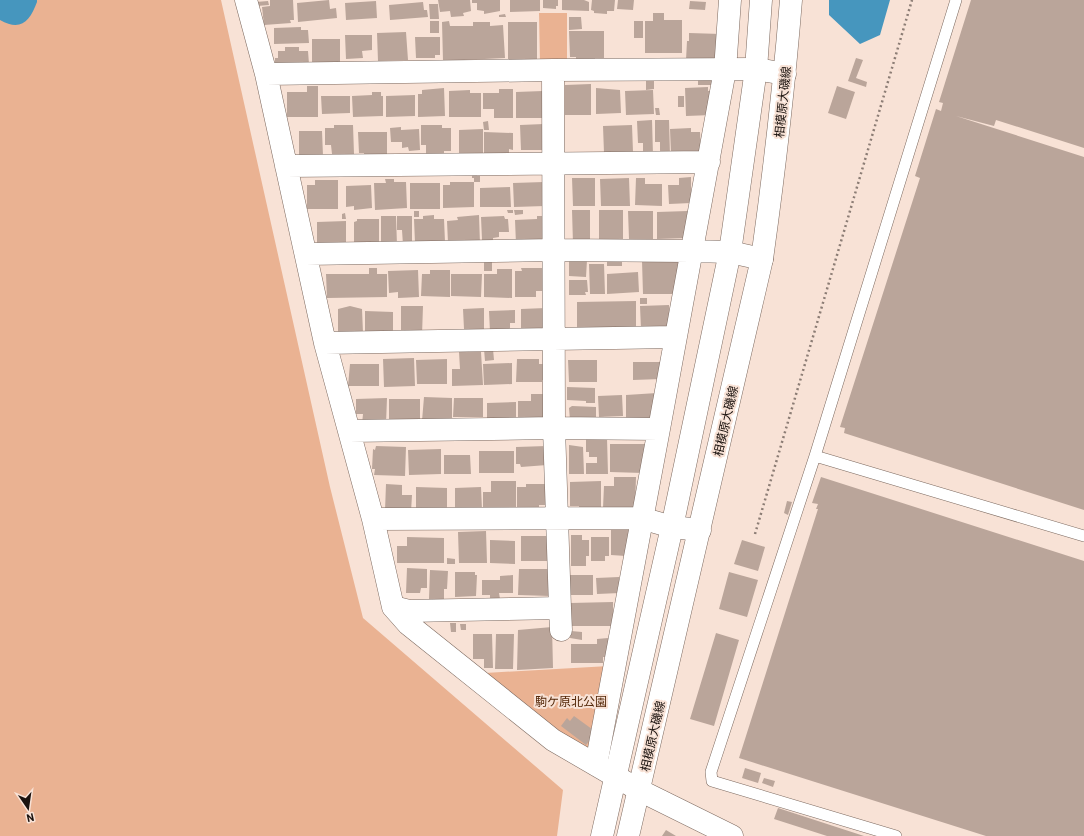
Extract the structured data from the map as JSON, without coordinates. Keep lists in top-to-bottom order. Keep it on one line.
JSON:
{"streets":{"street":["相模原大磯線"]},"parks":["駒ケ原北公園"],"north":"bottom"}
